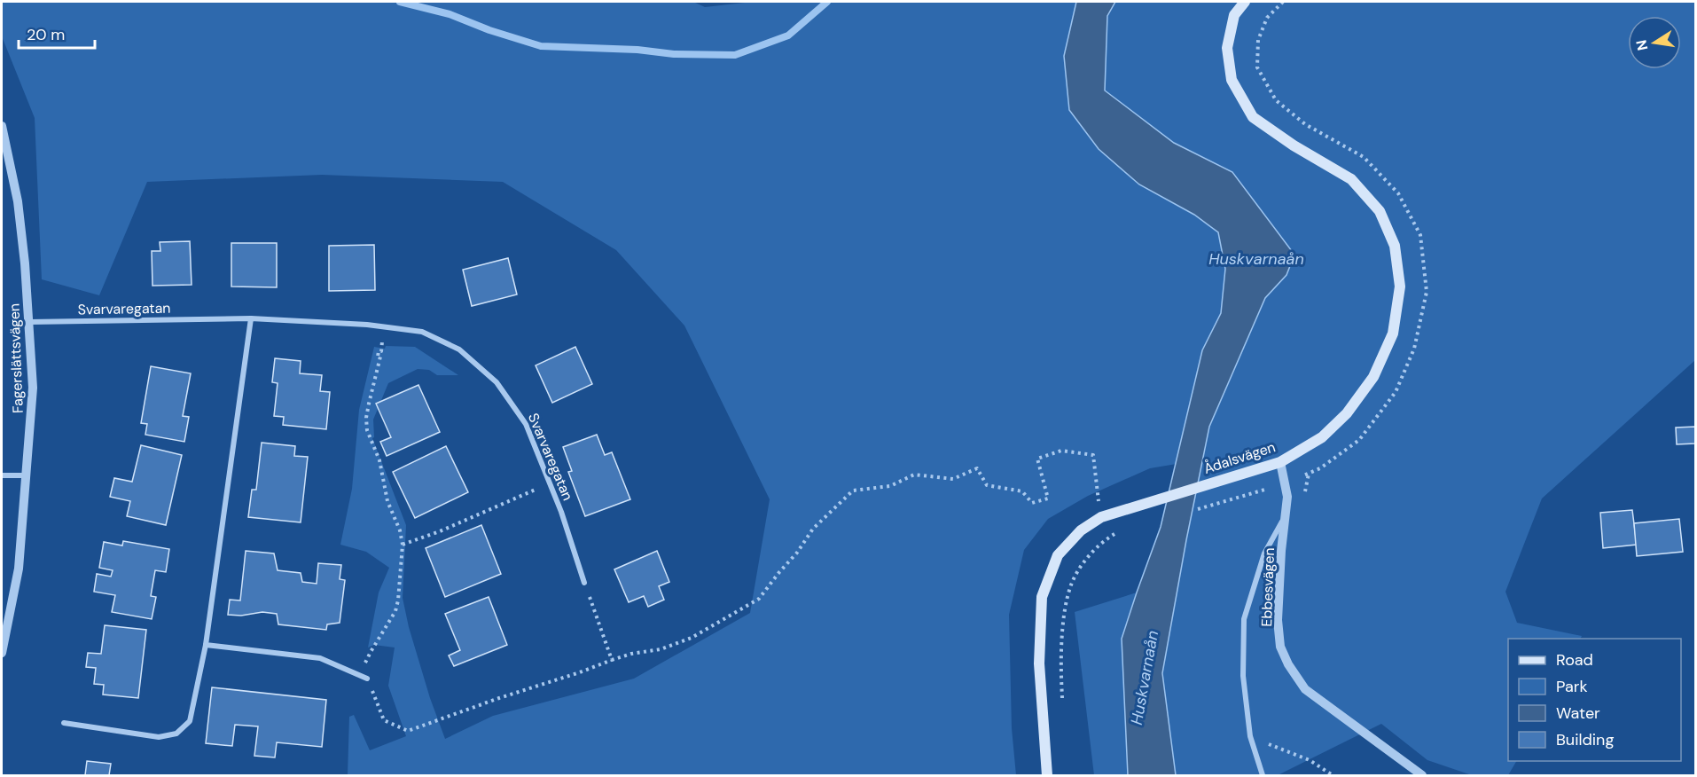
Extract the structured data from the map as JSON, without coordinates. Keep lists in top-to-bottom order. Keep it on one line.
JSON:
{"streets":{"main road":["Ådalsvägen"],"street":["Svarvaregatan","Fagerslättsvägen","Ebbesvägen"]},"crossings":[["Svarvaregatan","Fagerslättsvägen"],["Ådalsvägen","Ebbesvägen"]],"water":["Huskvarnaån"],"legend":["Road","Park","Water","Building"],"scale_bar":"20 m","north":"left"}
